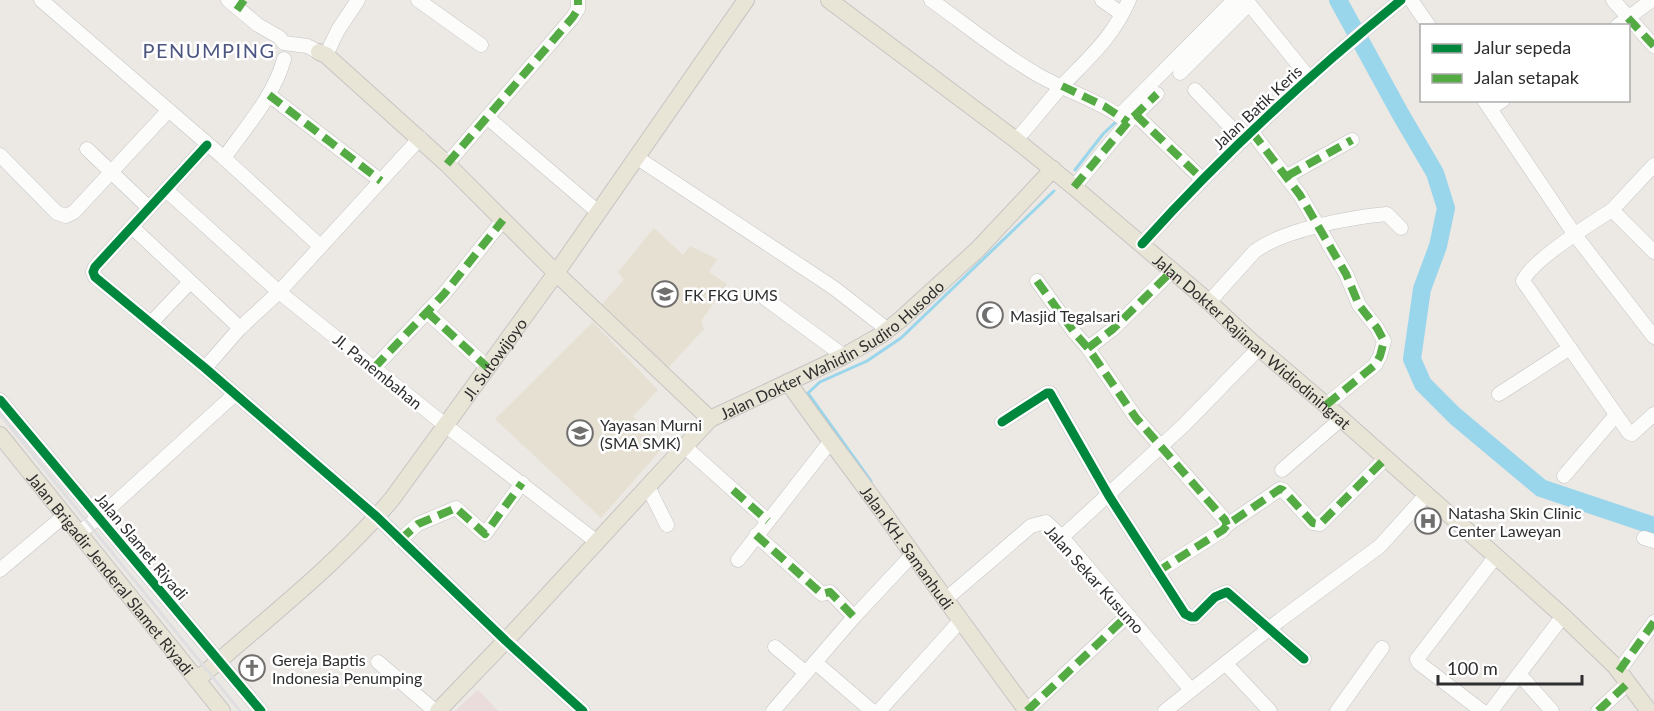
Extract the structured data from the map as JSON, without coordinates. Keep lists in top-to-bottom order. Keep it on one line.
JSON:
{"streets":{"main road":["Jalan Dokter Rajiman Widiodiningrat","Jalan Dokter Wahidin Sudiro Husodo","Jl. Sutowijoyo","Jalan KH. Samanhudi","Jalan Brigadir Jenderal Slamet Riyadi"],"street":["Jalan Batik Keris","Jl. Panembahan","Jalan Slamet Riyadi","Jalan Sekar Kusumo"]},"crossings":[["Jalan Batik Keris","Jalan Dokter Rajiman Widiodiningrat"],["Jalan Dokter Rajiman Widiodiningrat","Jalan Dokter Wahidin Sudiro Husodo"],["Jalan Dokter Wahidin Sudiro Husodo","Jl. Panembahan"],["Jalan Dokter Wahidin Sudiro Husodo","Jalan KH. Samanhudi"],["Jl. Sutowijoyo","Jl. Panembahan"],["Jl. Sutowijoyo","Jalan Slamet Riyadi"],["Jl. Sutowijoyo","Jalan Brigadir Jenderal Slamet Riyadi"],["Jalan KH. Samanhudi","Jalan Sekar Kusumo"]],"districts":["PENUMPING"],"places":{"school or university":["FK FKG UMS","Yayasan Murni (SMA SMK)"],"mosque":["Masjid Tegalsari"],"hospital":["Natasha Skin Clinic Center Laweyan"],"church":["Gereja Baptis Indonesia Penumping"]},"legend":["Jalur sepeda","Jalan setapak"],"scale_bar":"100 m"}
